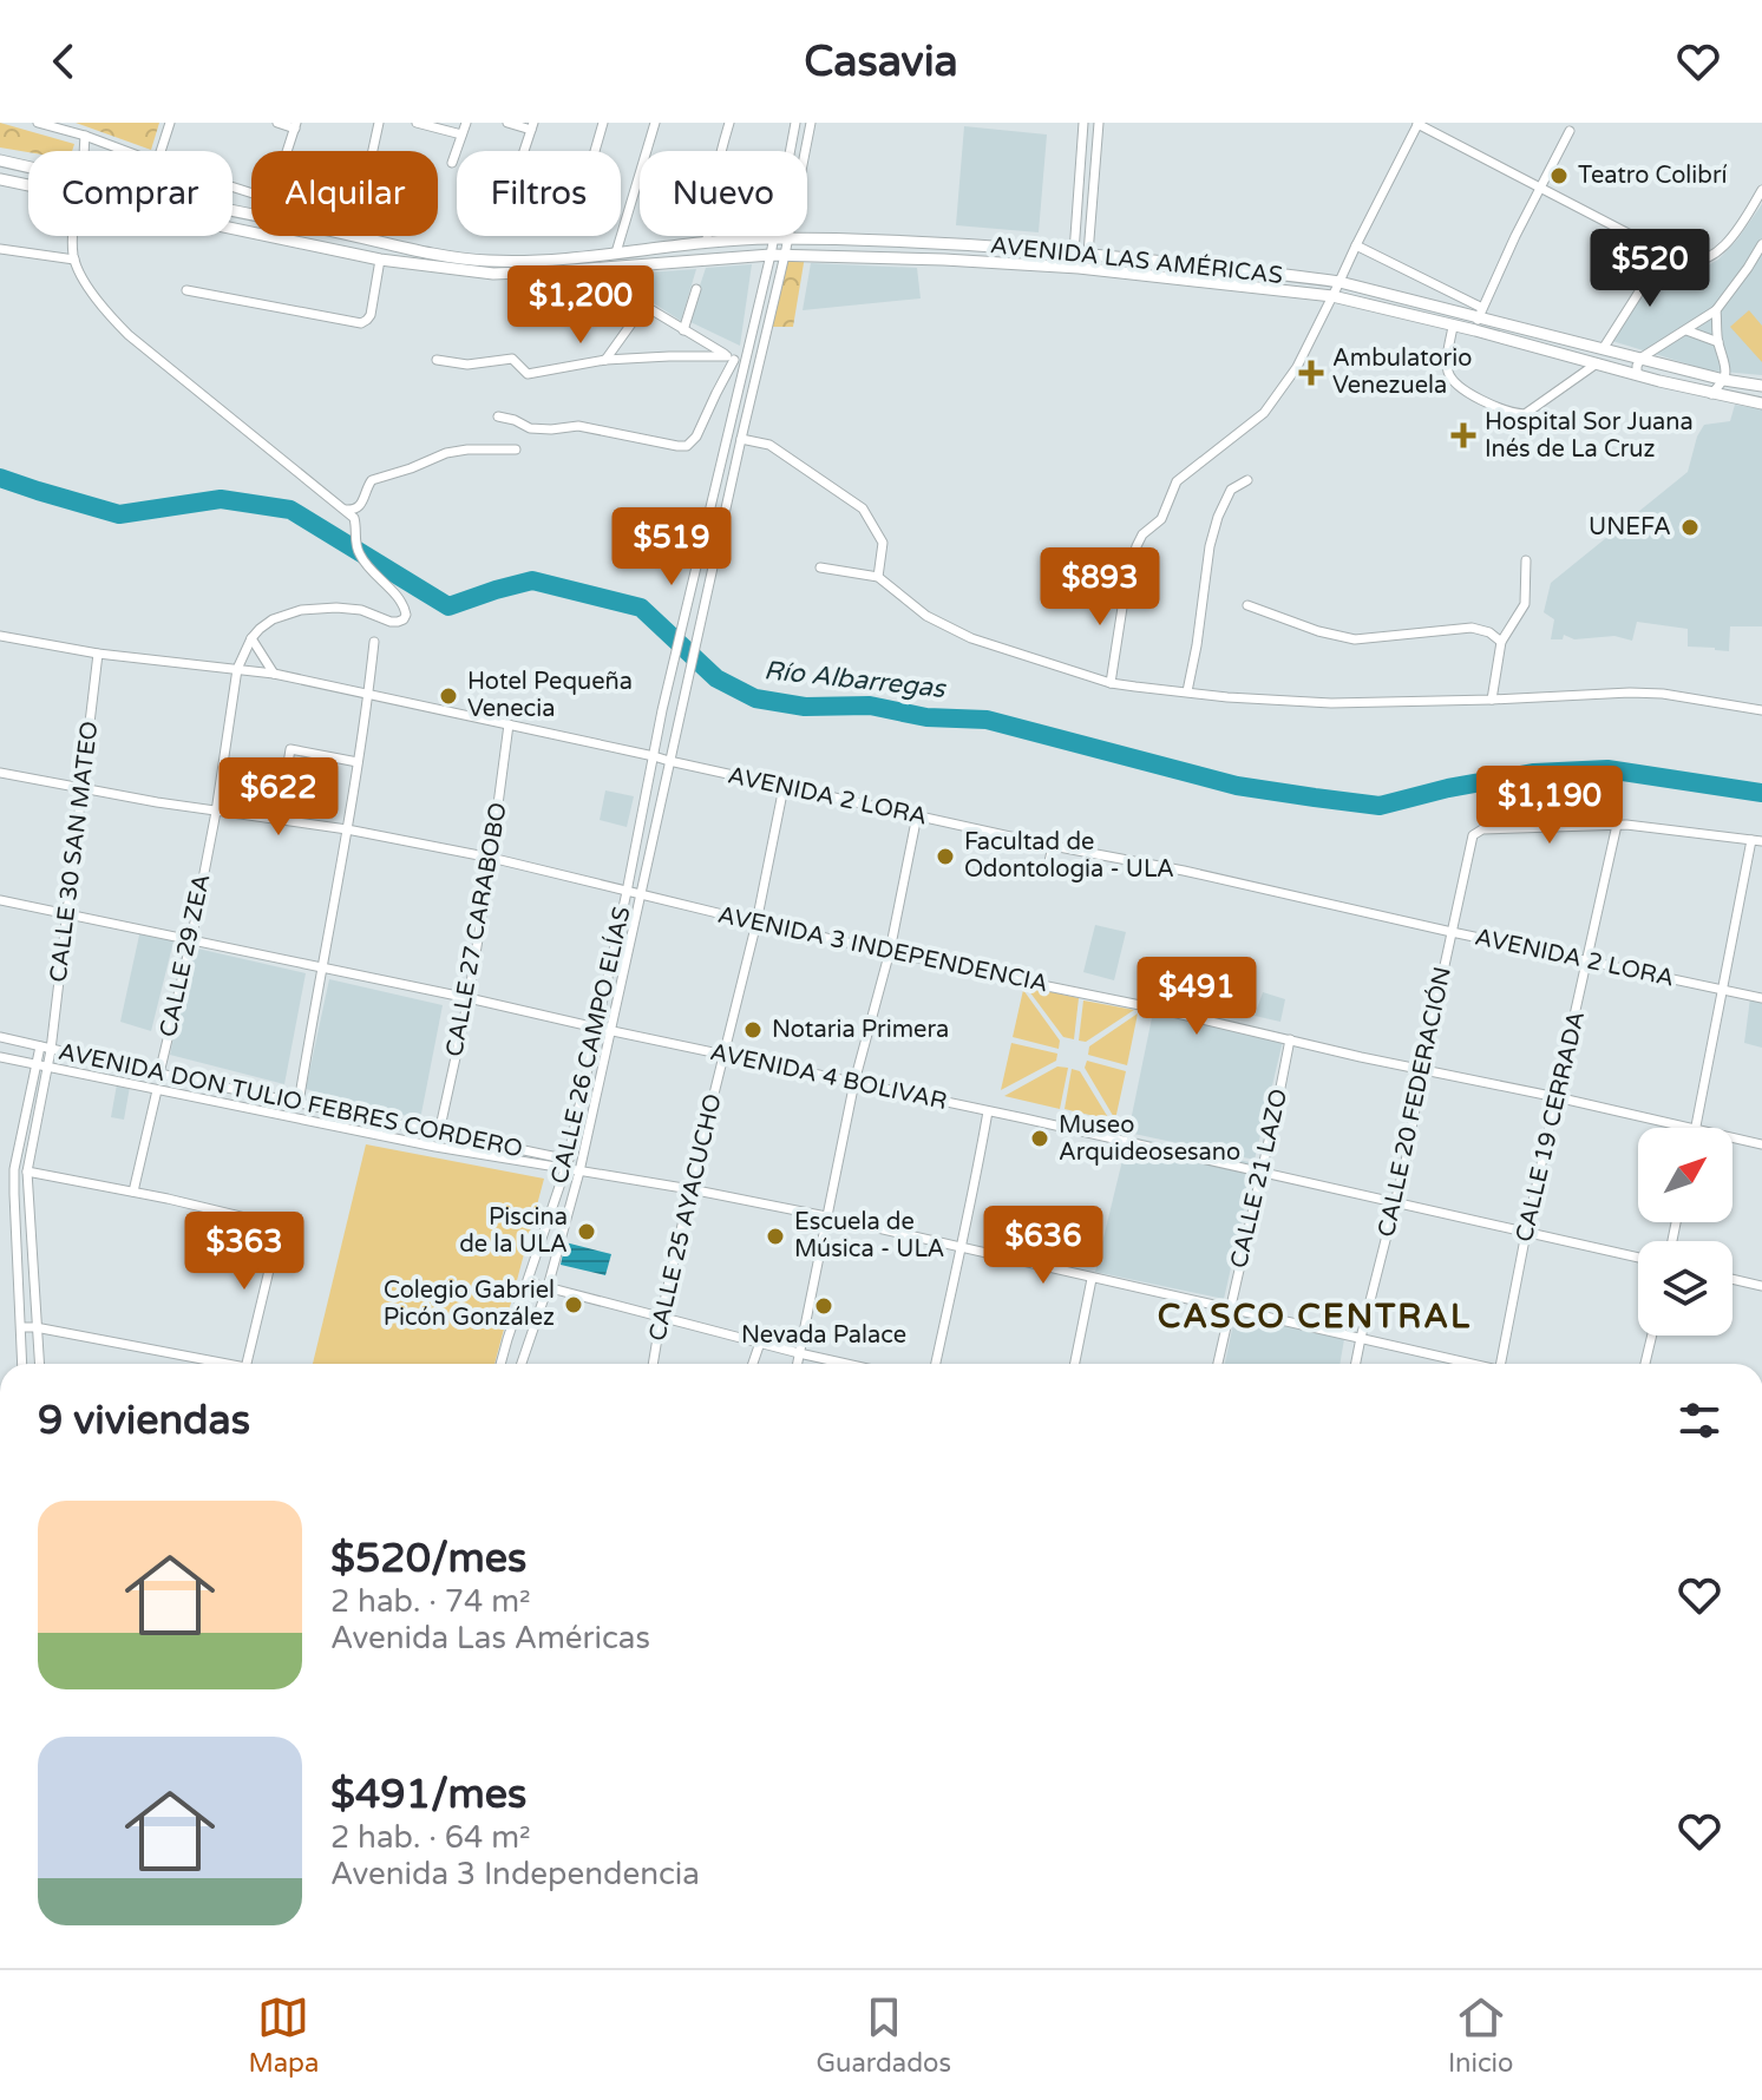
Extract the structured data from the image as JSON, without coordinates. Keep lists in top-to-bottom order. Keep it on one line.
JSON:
{"streets":{"street":["AVENIDA LAS AMÉRICAS","AVENIDA 2 LORA","CALLE 30 SAN MATEO","CALLE 27 CARABOBO","AVENIDA 3 INDEPENDENCIA","CALLE 29 ZEA","CALLE 26 CAMPO ELÍAS","AVENIDA 4 BOLIVAR","AVENIDA DON TULIO FEBRES CORDERO","CALLE 20 FEDERACIÓN","CALLE 19 CERRADA","CALLE 21 LAZO","CALLE 25 AYACUCHO"]},"crossings":[["AVENIDA LAS AMÉRICAS","CALLE 26 CAMPO ELÍAS"],["AVENIDA 2 LORA","CALLE 30 SAN MATEO"],["AVENIDA 2 LORA","CALLE 27 CARABOBO"],["AVENIDA 2 LORA","CALLE 29 ZEA"],["AVENIDA 2 LORA","CALLE 26 CAMPO ELÍAS"],["AVENIDA 2 LORA","CALLE 20 FEDERACIÓN"],["AVENIDA 2 LORA","CALLE 19 CERRADA"],["AVENIDA 2 LORA","CALLE 25 AYACUCHO"],["CALLE 30 SAN MATEO","AVENIDA 3 INDEPENDENCIA"],["CALLE 30 SAN MATEO","AVENIDA 4 BOLIVAR"],["CALLE 30 SAN MATEO","AVENIDA DON TULIO FEBRES CORDERO"],["CALLE 27 CARABOBO","AVENIDA 3 INDEPENDENCIA"],["CALLE 27 CARABOBO","AVENIDA 4 BOLIVAR"],["CALLE 27 CARABOBO","AVENIDA DON TULIO FEBRES CORDERO"],["AVENIDA 3 INDEPENDENCIA","CALLE 29 ZEA"],["AVENIDA 3 INDEPENDENCIA","CALLE 26 CAMPO ELÍAS"],["AVENIDA 3 INDEPENDENCIA","CALLE 20 FEDERACIÓN"],["AVENIDA 3 INDEPENDENCIA","CALLE 19 CERRADA"],["AVENIDA 3 INDEPENDENCIA","CALLE 21 LAZO"],["AVENIDA 3 INDEPENDENCIA","CALLE 25 AYACUCHO"],["CALLE 29 ZEA","AVENIDA 4 BOLIVAR"],["CALLE 29 ZEA","AVENIDA DON TULIO FEBRES CORDERO"],["CALLE 26 CAMPO ELÍAS","AVENIDA 4 BOLIVAR"],["CALLE 26 CAMPO ELÍAS","AVENIDA DON TULIO FEBRES CORDERO"],["AVENIDA 4 BOLIVAR","CALLE 20 FEDERACIÓN"],["AVENIDA 4 BOLIVAR","CALLE 19 CERRADA"],["AVENIDA 4 BOLIVAR","CALLE 21 LAZO"],["AVENIDA 4 BOLIVAR","CALLE 25 AYACUCHO"],["AVENIDA DON TULIO FEBRES CORDERO","CALLE 20 FEDERACIÓN"],["AVENIDA DON TULIO FEBRES CORDERO","CALLE 21 LAZO"],["AVENIDA DON TULIO FEBRES CORDERO","CALLE 25 AYACUCHO"],["CALLE 20 FEDERACIÓN","CALLE 19 CERRADA"]],"districts":["CASCO CENTRAL"],"water":["Río Albarregas"],"places":{"other":["Teatro Colibrí","UNEFA","Hotel Pequeña Venecia","Facultad de Odontologia - ULA","Notaria Primera","Museo Arquideosesano","Piscina de la ULA","Escuela de Música - ULA","Colegio Gabriel Picón González","Nevada Palace"],"health":["Ambulatorio Venezuela","Hospital Sor Juana Inés de La Cruz"]},"north":"top right","page":{"header":"Casavia","chip":["Comprar","Alquilar","Filtros","Nuevo"],"price":["$520","$1,200","$519","$893","$622","$1,190","$491","$636","$363"],"heading":"9 viviendas","list":[{"name":"$520/mes","note":"2 hab. · 74 m² · Avenida Las Américas"},{"name":"$491/mes","note":"2 hab. · 64 m² · Avenida 3 Independencia"}],"tabs":["Mapa","Guardados","Inicio"]}}
